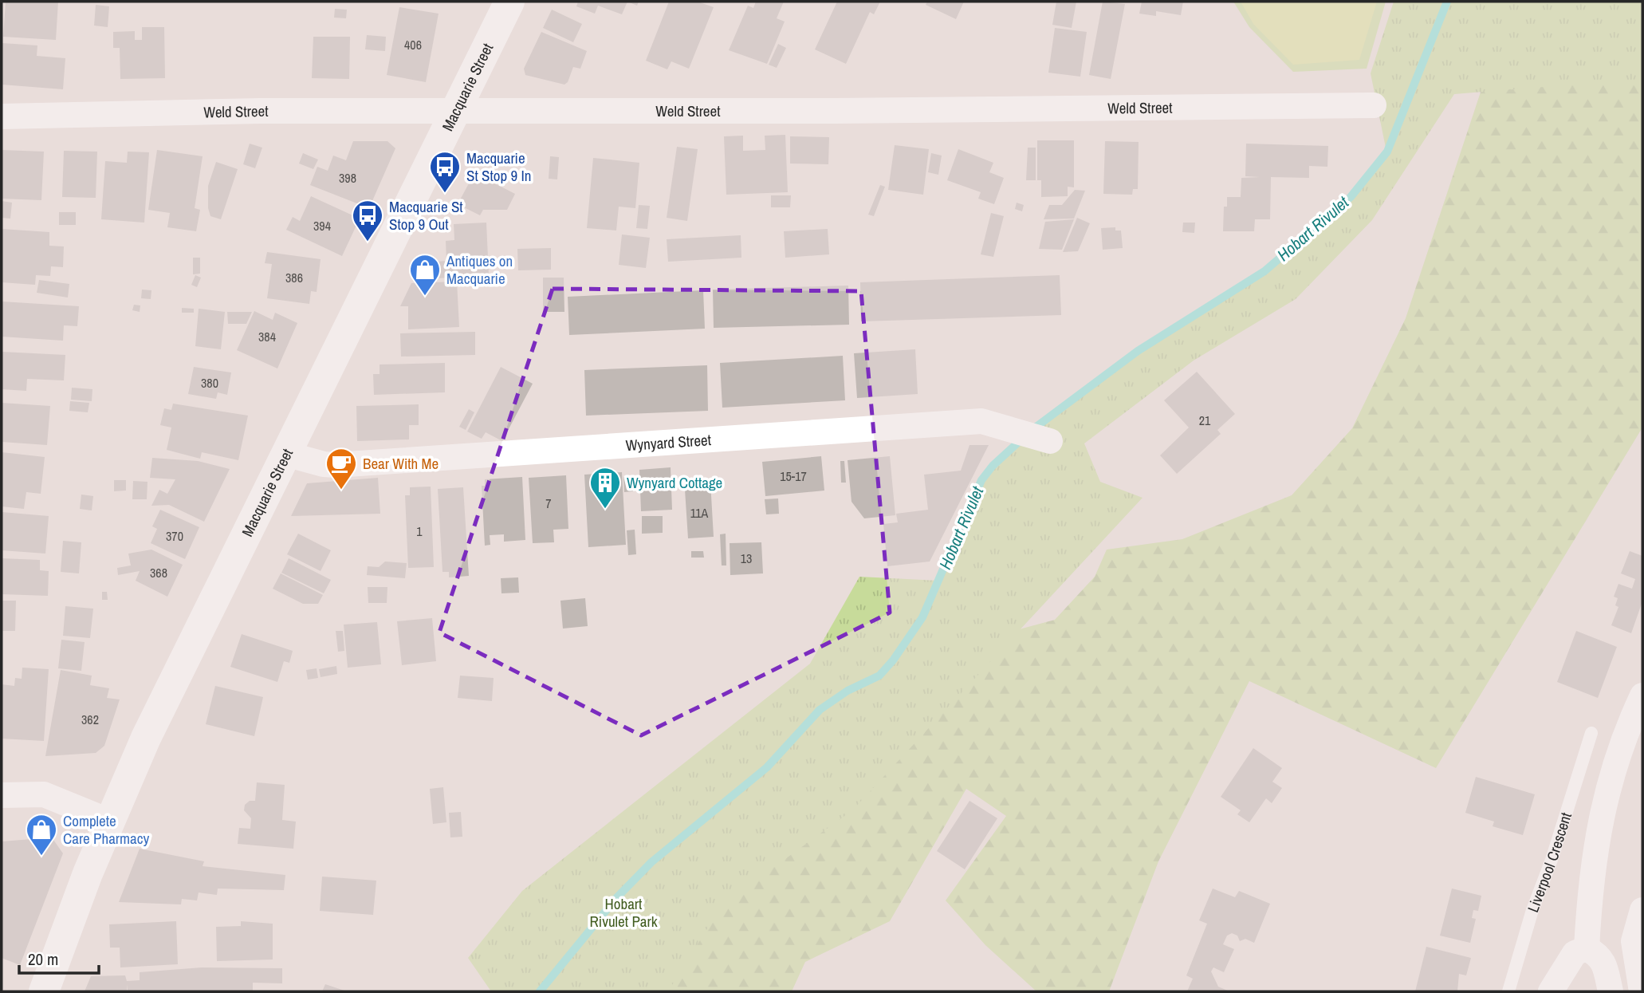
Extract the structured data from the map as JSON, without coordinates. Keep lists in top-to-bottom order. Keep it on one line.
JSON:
{"streets":{"street":["Macquarie Street","Weld Street","Wynyard Street"],"lane":["Liverpool Crescent"]},"crossings":[["Macquarie Street","Weld Street"],["Macquarie Street","Wynyard Street"]],"water":["Hobart Rivulet"],"parks":["Hobart Rivulet Park"],"places":{"bus stop":["Macquarie St Stop 9 In","Macquarie St Stop 9 Out"],"shop":["Antiques on Macquarie","Complete Care Pharmacy"],"cafe":["Bear With Me"],"building":["Wynyard Cottage"]},"house_numbers":["406","398","394","386","384","380","21","15-17","7","11A","1","370","13","368","362"],"scale_bar":"20 m"}
